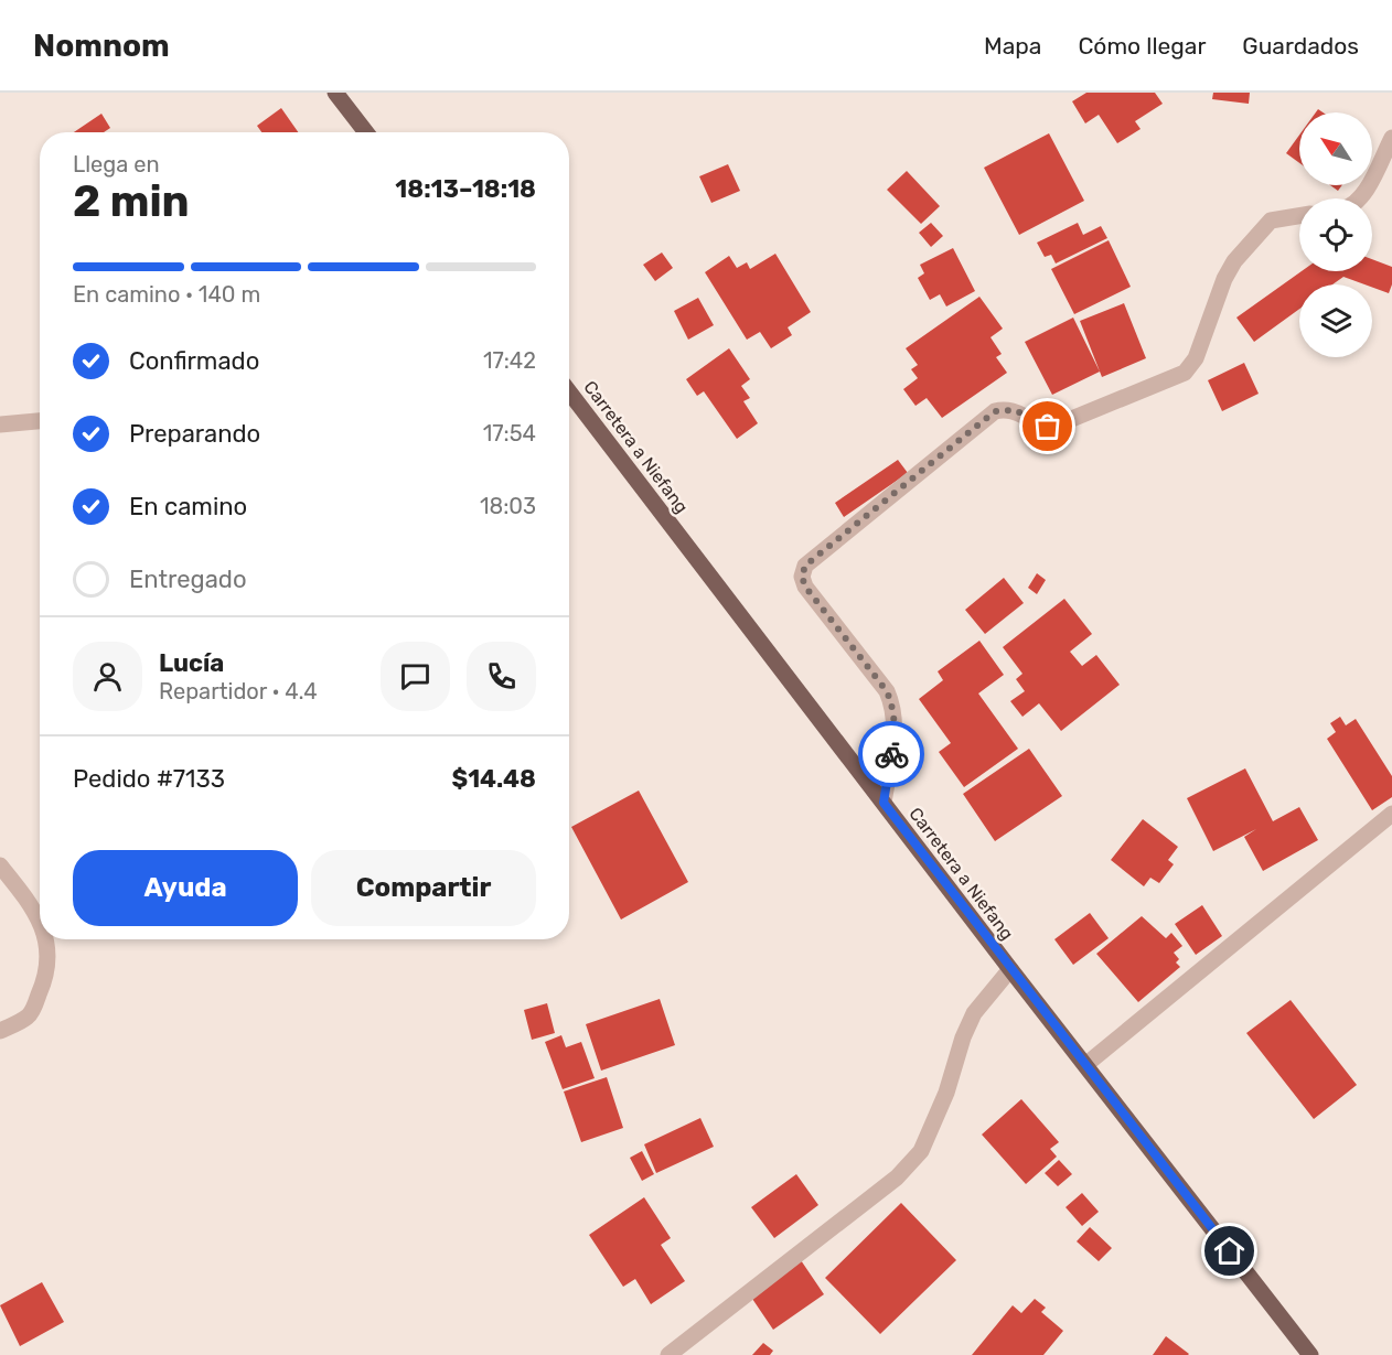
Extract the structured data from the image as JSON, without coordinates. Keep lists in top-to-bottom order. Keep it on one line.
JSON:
{"streets":{"main road":["Carretera a Niefang"]},"north":"top left","page":{"header":"Nomnom","nav":["Mapa","Cómo llegar","Guardados"],"heading":["2 min","Llega en","18:13–18:18"],"panel":["Lucía","Repartidor · 4.4","Pedido #7133","$14.48"],"bar":"En camino · 140 m","list":[["Confirmado","17:42"],["Preparando","17:54"],["En camino","18:03"],"Entregado"],"buttons":["Ayuda","Compartir"]}}
